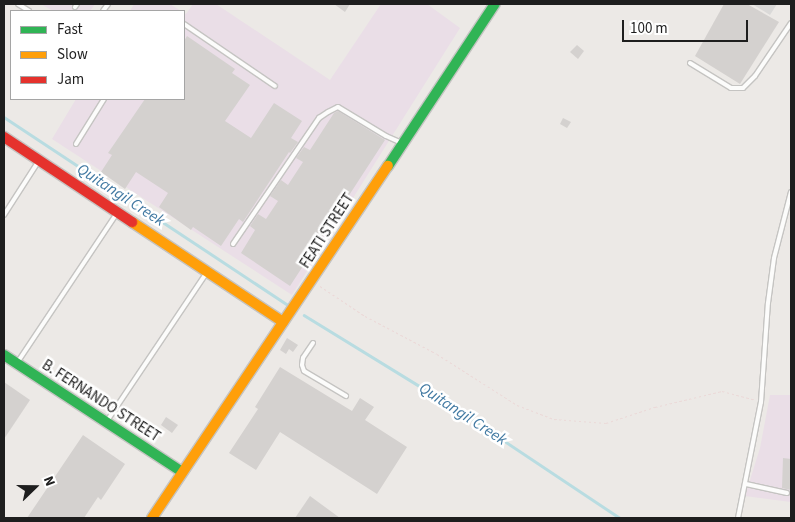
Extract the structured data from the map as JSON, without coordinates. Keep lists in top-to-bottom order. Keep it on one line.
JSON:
{"streets":{"street":["FEATI STREET","B. FERNANDO STREET"]},"crossings":[["FEATI STREET","B. FERNANDO STREET"]],"water":["Quitangil Creek"],"legend":["Fast","Slow","Jam"],"scale_bar":"100 m","north":"right"}
